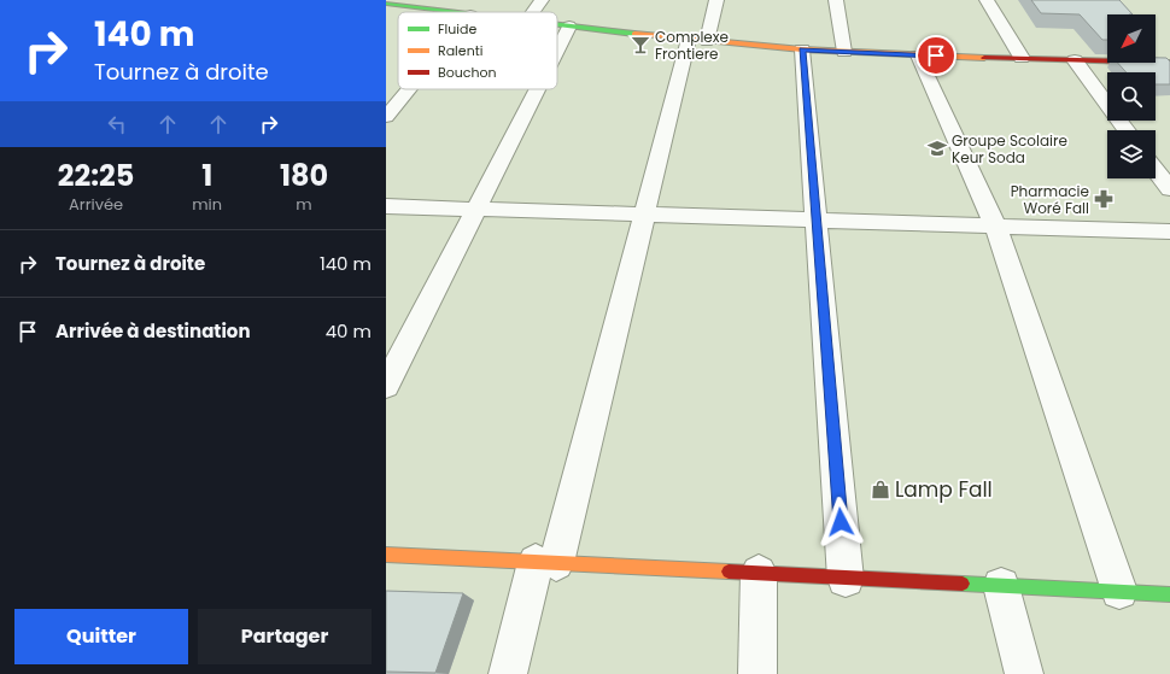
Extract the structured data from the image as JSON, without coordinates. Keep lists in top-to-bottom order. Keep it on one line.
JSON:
{"places":{"bar":["Complexe Frontiere"],"school or university":["Groupe Scolaire Keur Soda"],"pharmacy":["Pharmacie Woré Fall"],"shop":["Lamp Fall"]},"legend":["Fluide","Ralenti","Bouchon"],"north":"bottom left","page":{"turn":["140 m","Tournez à droite"],"eta":["22:25","Arrivée","1","min","180","m"],"list":[{"name":"Tournez à droite","value":"140 m"},{"name":"Arrivée à destination","value":"40 m"}],"buttons":["Quitter","Partager"]}}
